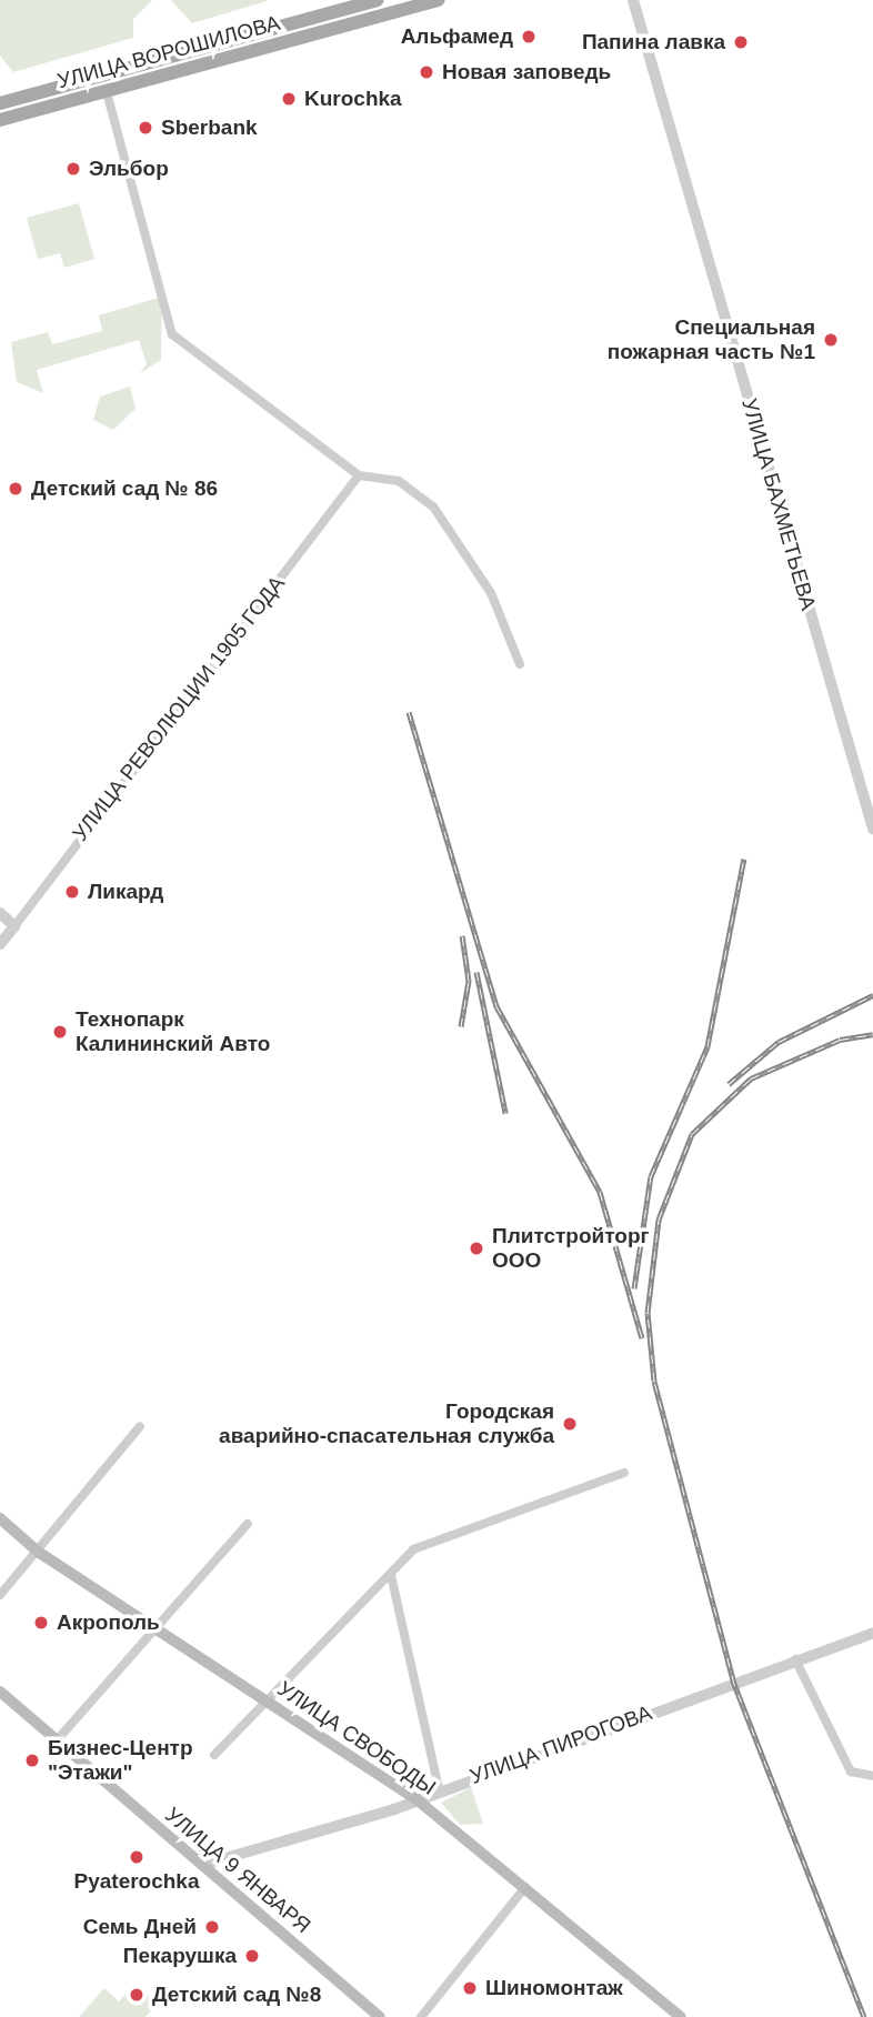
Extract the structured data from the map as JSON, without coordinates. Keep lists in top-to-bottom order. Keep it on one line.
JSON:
{"streets":{"main road":["УЛИЦА ВОРОШИЛОВА","УЛИЦА СВОБОДЫ","УЛИЦА 9 ЯНВАРЯ"],"street":["УЛИЦА БАХМЕТЬЕВА","УЛИЦА РЕВОЛЮЦИИ 1905 ГОДА","УЛИЦА ПИРОГОВА"]},"crossings":[["УЛИЦА СВОБОДЫ","УЛИЦА ПИРОГОВА"],["УЛИЦА ПИРОГОВА","УЛИЦА 9 ЯНВАРЯ"]],"places":["Альфамед","Папина лавка","Новая заповедь","Kurochka","Sberbank","Эльбор","Специальная пожарная часть №1","Детский сад № 86","Ликард","Технопарк Калининский Авто","Плитстройторг ООО","Городская аварийно-спасательная служба","Акрополь","Бизнес-Центр \"Этажи\"","Pyaterochka","Семь Дней","Пекарушка","Шиномонтаж","Детский сад №8"]}
